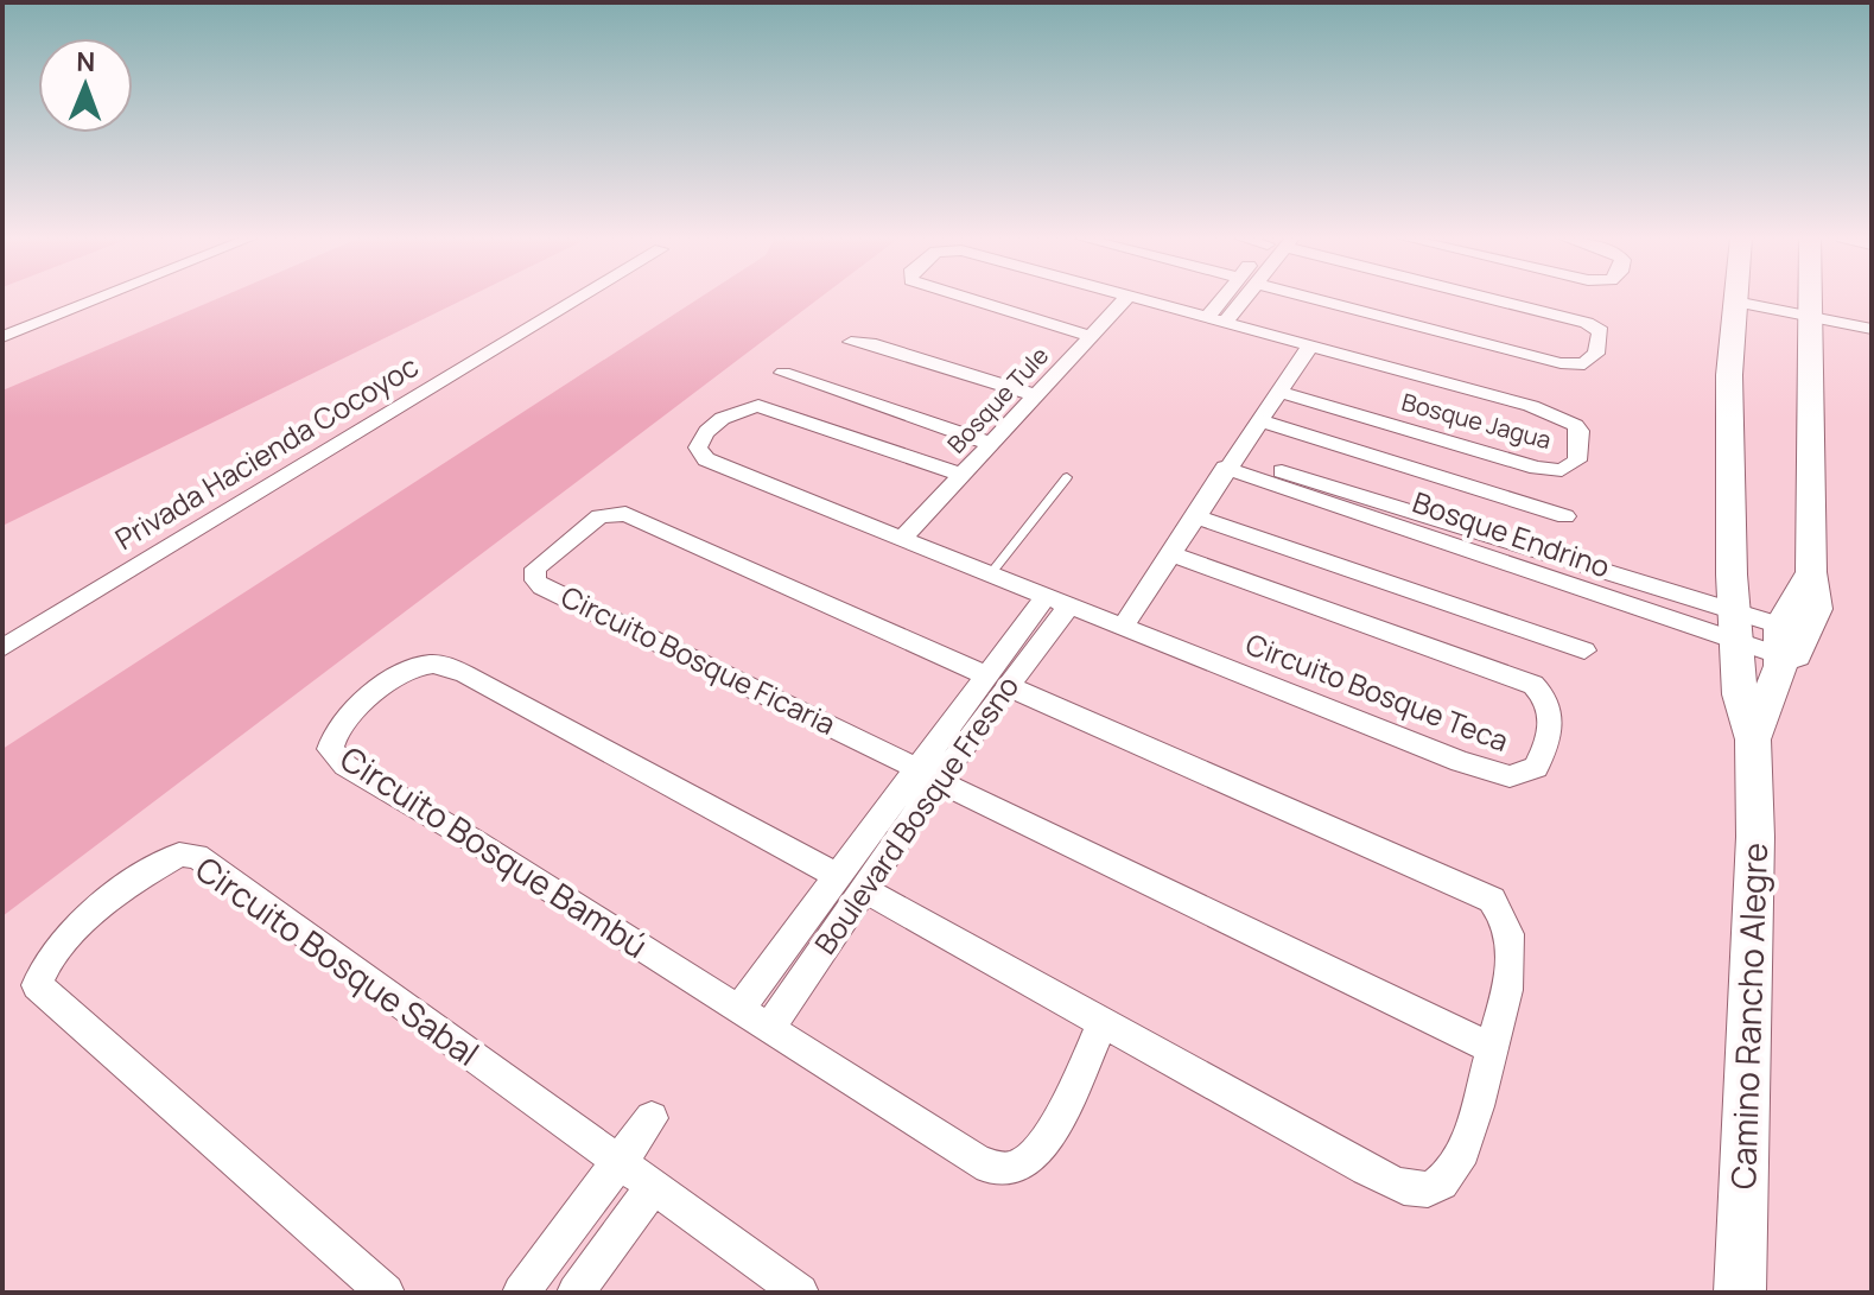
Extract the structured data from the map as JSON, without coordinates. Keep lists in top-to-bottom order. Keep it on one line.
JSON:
{"streets":{"street":["Bosque Tule","Bosque Jagua","Privada Hacienda Cocoyoc","Bosque Endrino","Circuito Bosque Ficaria","Circuito Bosque Teca","Boulevard Bosque Fresno","Circuito Bosque Bambú","Circuito Bosque Sabal","Camino Rancho Alegre"]},"crossings":[["Circuito Bosque Ficaria","Boulevard Bosque Fresno"],["Circuito Bosque Ficaria","Circuito Bosque Bambú"],["Boulevard Bosque Fresno","Circuito Bosque Bambú"]],"north":"top"}
